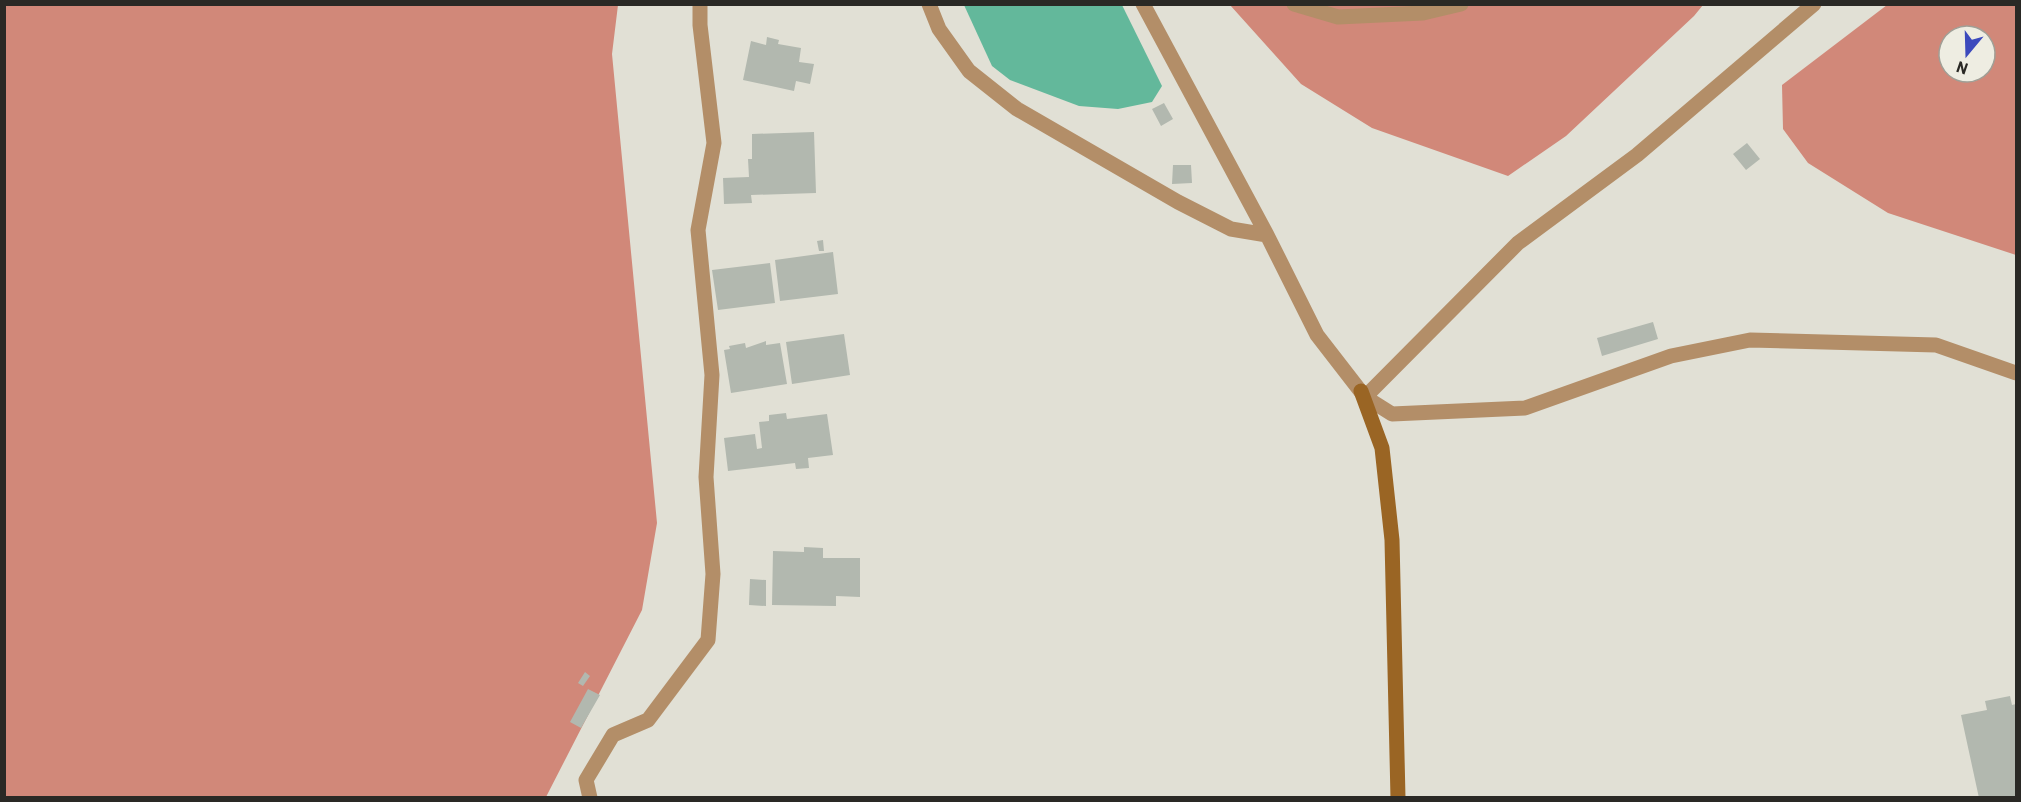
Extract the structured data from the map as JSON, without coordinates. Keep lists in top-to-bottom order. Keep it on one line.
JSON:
{"north":"bottom"}
